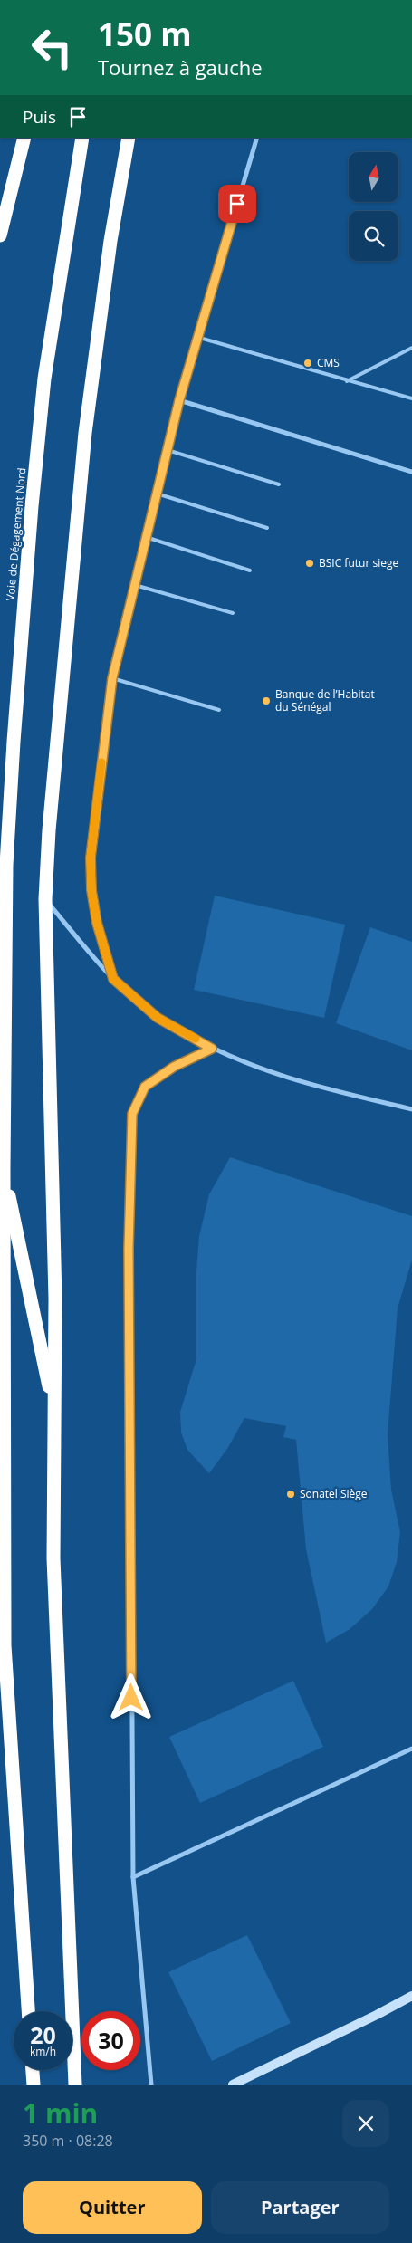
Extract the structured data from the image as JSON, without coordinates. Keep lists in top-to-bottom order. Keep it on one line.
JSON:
{"streets":{"highway":["Voie de Dégagement Nord"]},"places":["CMS","BSIC futur siege","Banque de l’Habitat du Sénégal","Sonatel Siège"],"north":"top","page":{"turn":["150 m","Tournez à gauche"],"then":"Puis","speed":"20 km/h","limit":"30","heading":["1 min","350 m · 08:28"],"buttons":["Quitter","Partager"]}}
